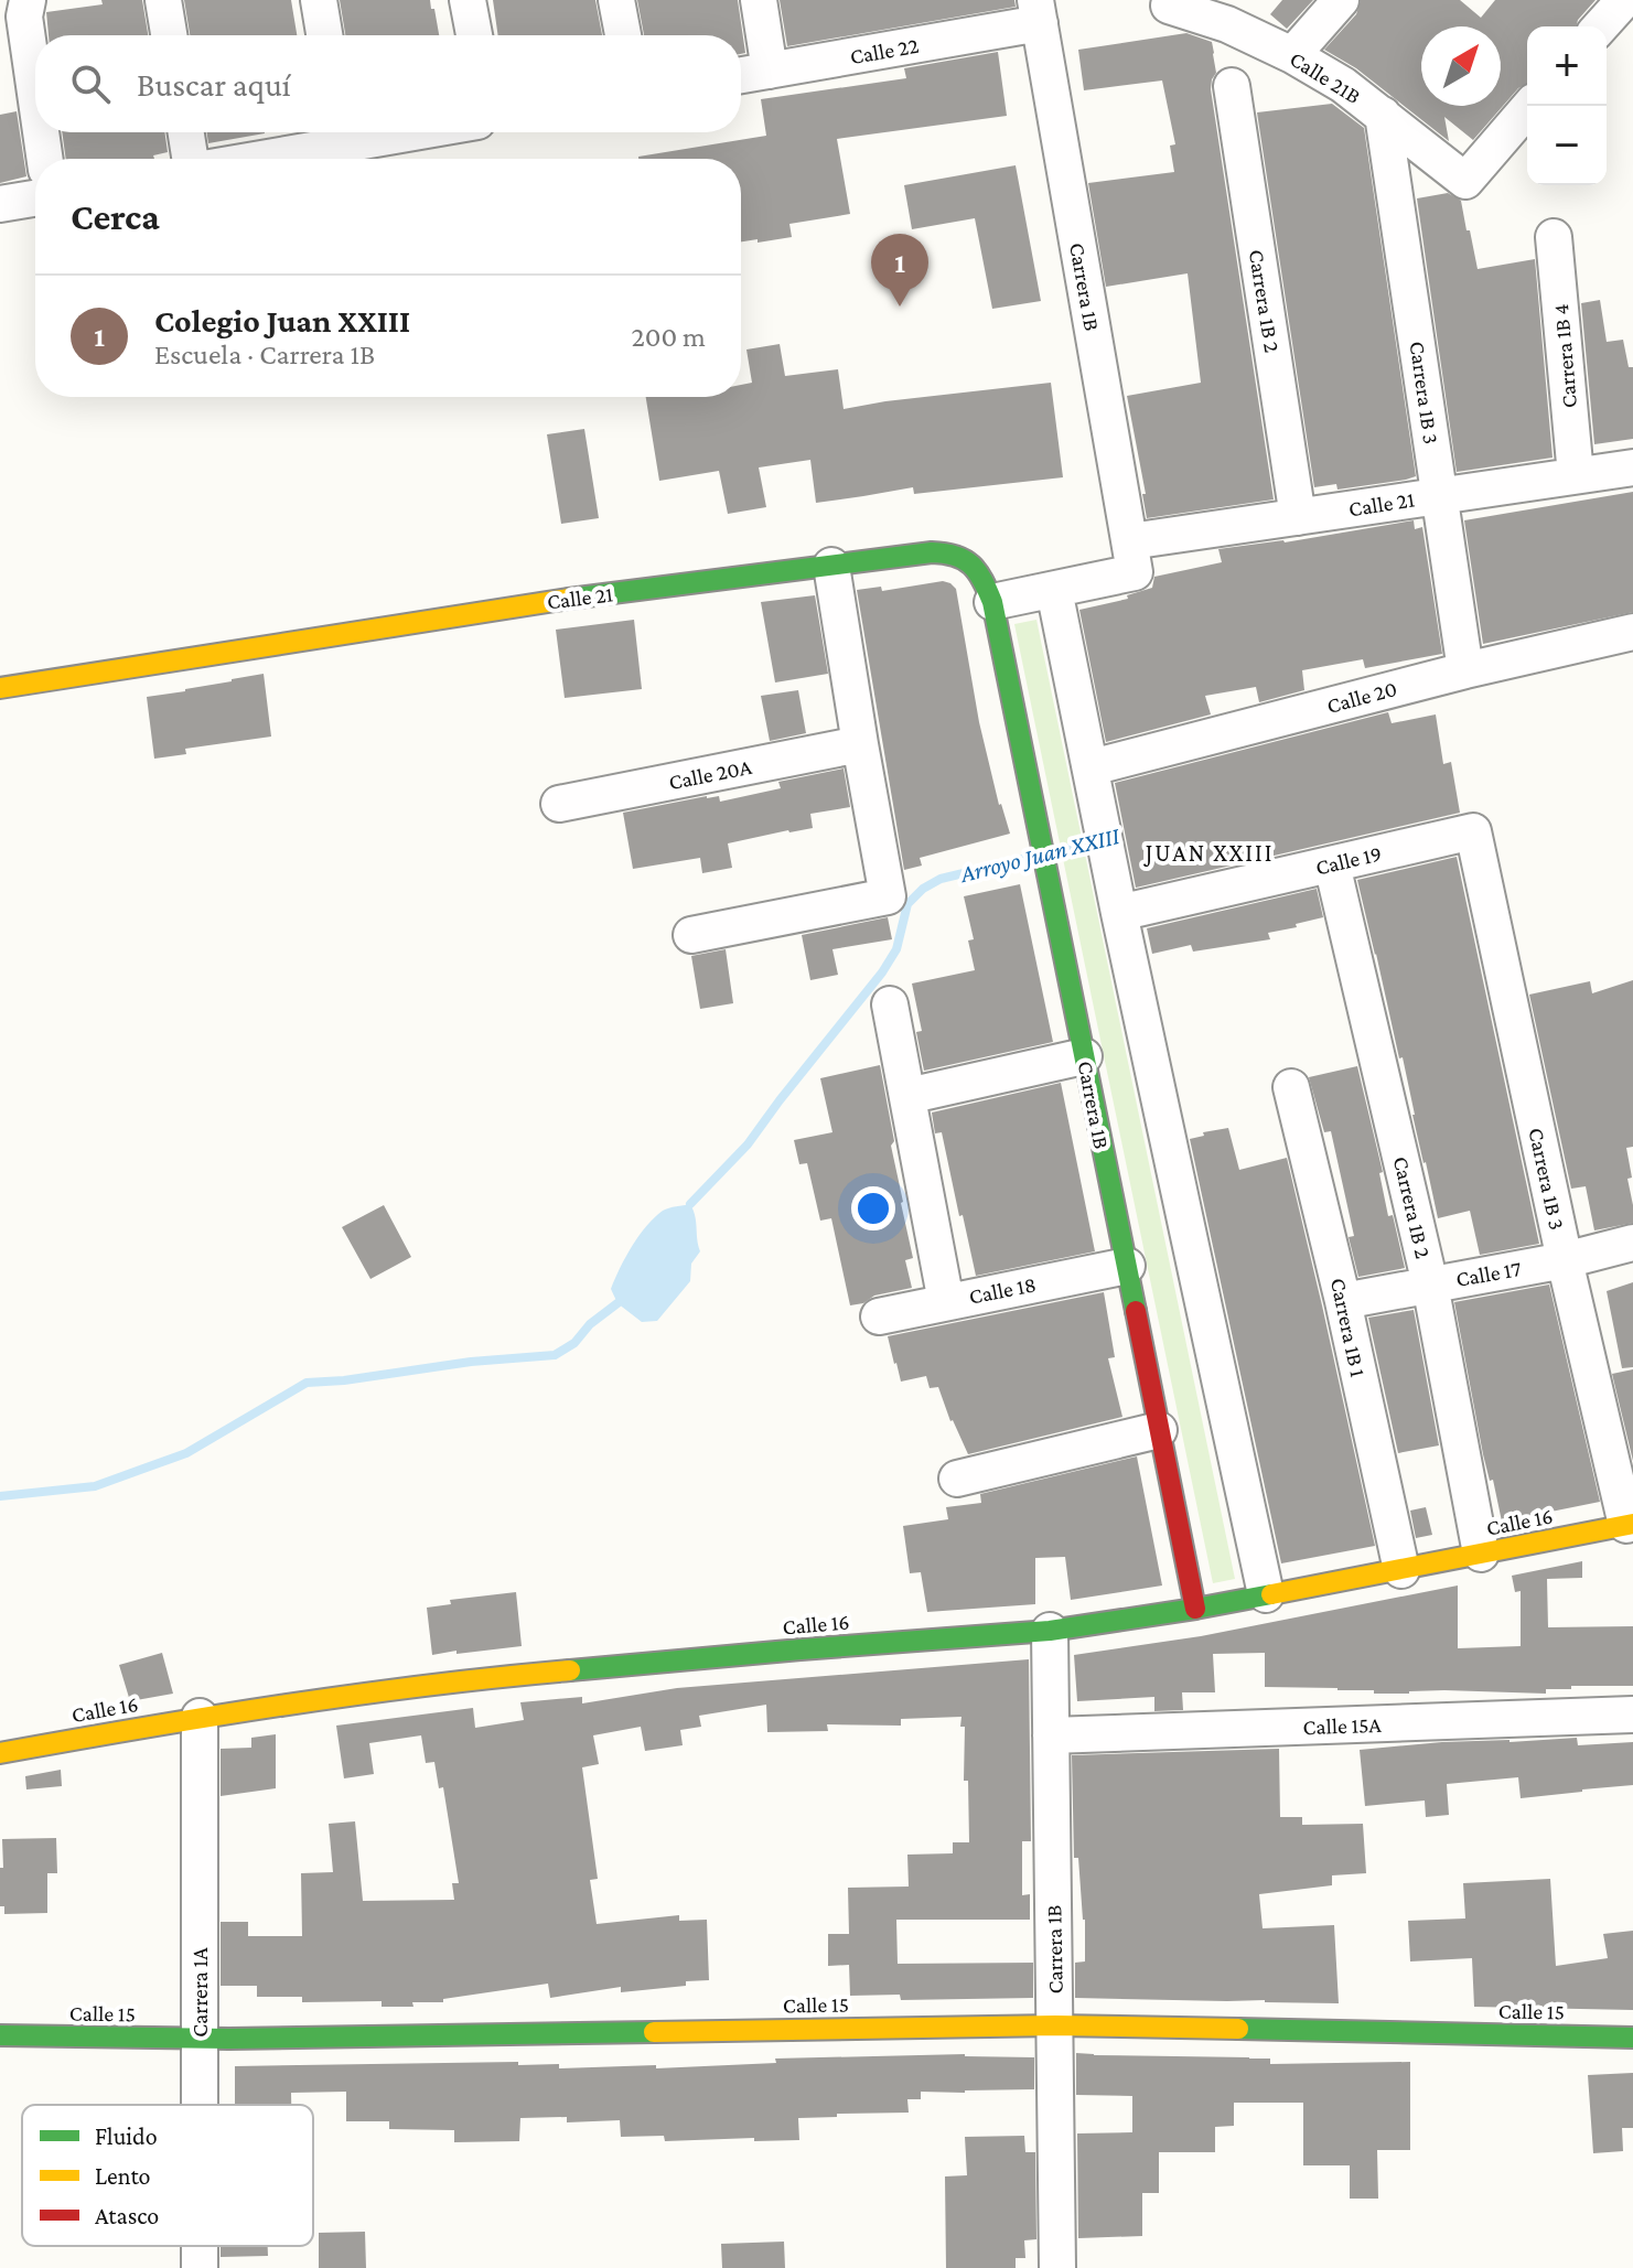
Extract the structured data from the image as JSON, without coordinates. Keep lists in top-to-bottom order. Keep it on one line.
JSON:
{"streets":{"street":["Calle 22","Calle 21B","Carrera 1B","Carrera 1B 2","Carrera 1B 4","Carrera 1B 3","Calle 21","Calle 20","Calle 20A","Calle 19","Calle 17","Calle 18","Carrera 1B 1","Calle 16","Calle 15A","Carrera 1A","Calle 15"]},"crossings":[["Calle 22","Carrera 1B"],["Calle 21B","Carrera 1B 3"],["Carrera 1B","Calle 21"],["Carrera 1B","Calle 18"],["Carrera 1B","Calle 16"],["Carrera 1B","Calle 15A"],["Carrera 1B","Calle 15"],["Carrera 1B 2","Calle 21"],["Carrera 1B 2","Calle 19"],["Carrera 1B 2","Calle 17"],["Carrera 1B 2","Calle 16"],["Carrera 1B 4","Calle 21"],["Carrera 1B 3","Calle 21"],["Carrera 1B 3","Calle 20"],["Carrera 1B 3","Calle 19"],["Carrera 1B 3","Calle 17"],["Carrera 1B 3","Calle 16"],["Calle 17","Carrera 1B 1"],["Carrera 1B 1","Calle 16"],["Calle 16","Carrera 1A"],["Carrera 1A","Calle 15"]],"districts":["JUAN XXIII"],"water":["Arroyo Juan XXIII"],"legend":["Fluido","Lento","Atasco"],"north":"top right","page":{"map_buttons":["+","−"],"search":"Buscar aquí","heading":"Cerca","pins":"1","list":[{"mark":"1","name":"Colegio Juan XXIII","note":"Escuela · Carrera 1B","value":"200 m"}]}}
